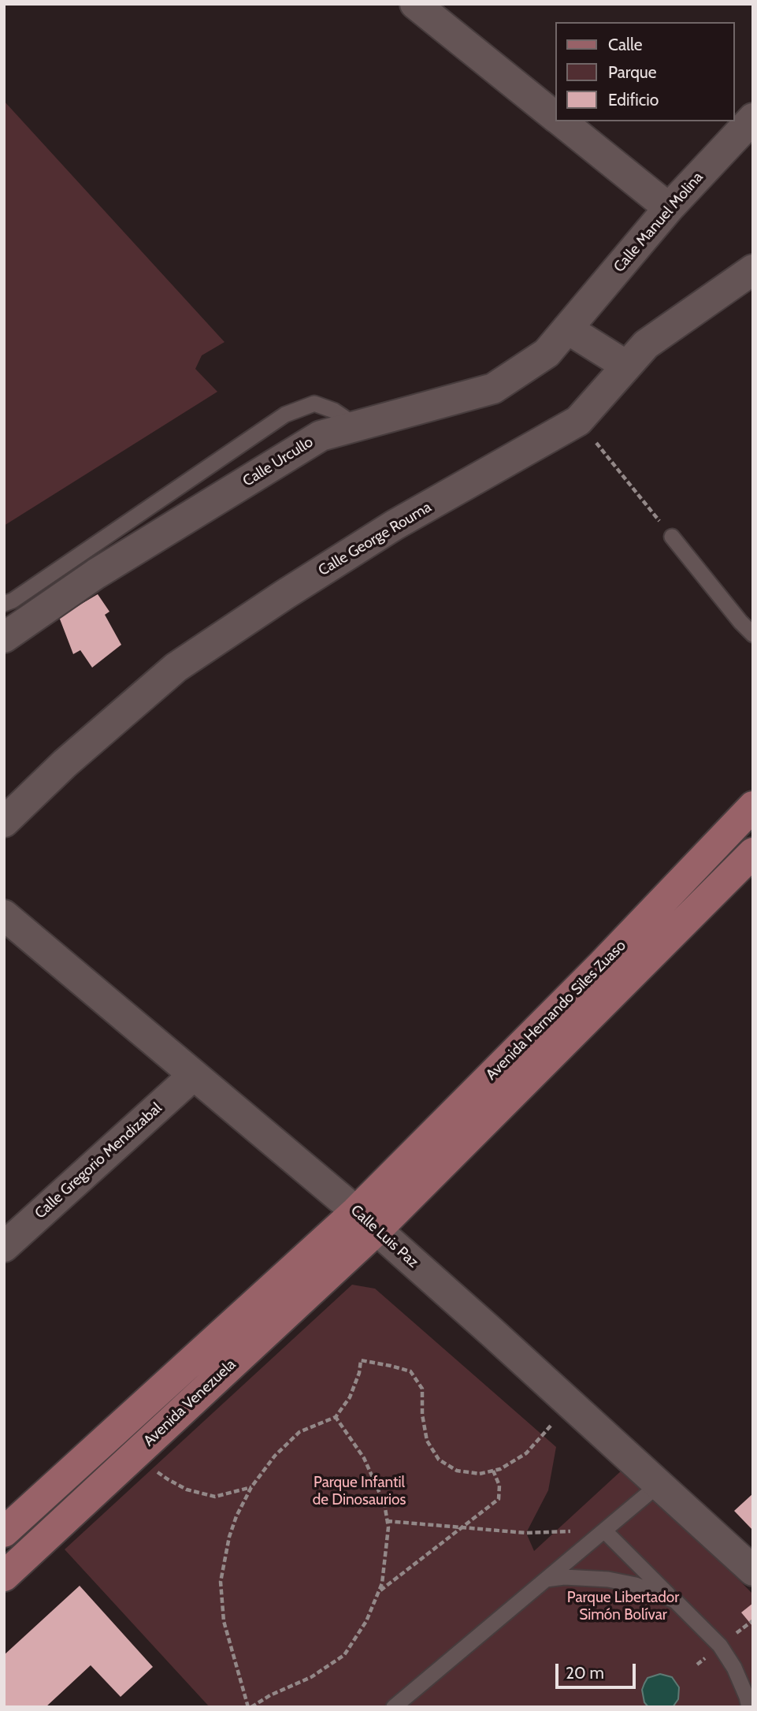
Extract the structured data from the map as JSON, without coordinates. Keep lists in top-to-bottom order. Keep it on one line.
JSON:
{"streets":{"main road":["Avenida Hernando Siles Zuaso","Avenida Venezuela"],"street":["Calle Manuel Molina","Calle Urcullo","Calle George Rouma","Calle Gregorio Mendizabal","Calle Luis Paz"]},"crossings":[["Calle Manuel Molina","Calle Urcullo"],["Avenida Hernando Siles Zuaso","Calle Luis Paz"],["Avenida Hernando Siles Zuaso","Avenida Venezuela"],["Calle Gregorio Mendizabal","Calle Luis Paz"],["Calle Luis Paz","Avenida Venezuela"]],"parks":["Parque Infantil de Dinosaurios","Parque Libertador Simón Bolívar"],"legend":["Calle","Parque","Edificio"],"scale_bar":"20 m"}
